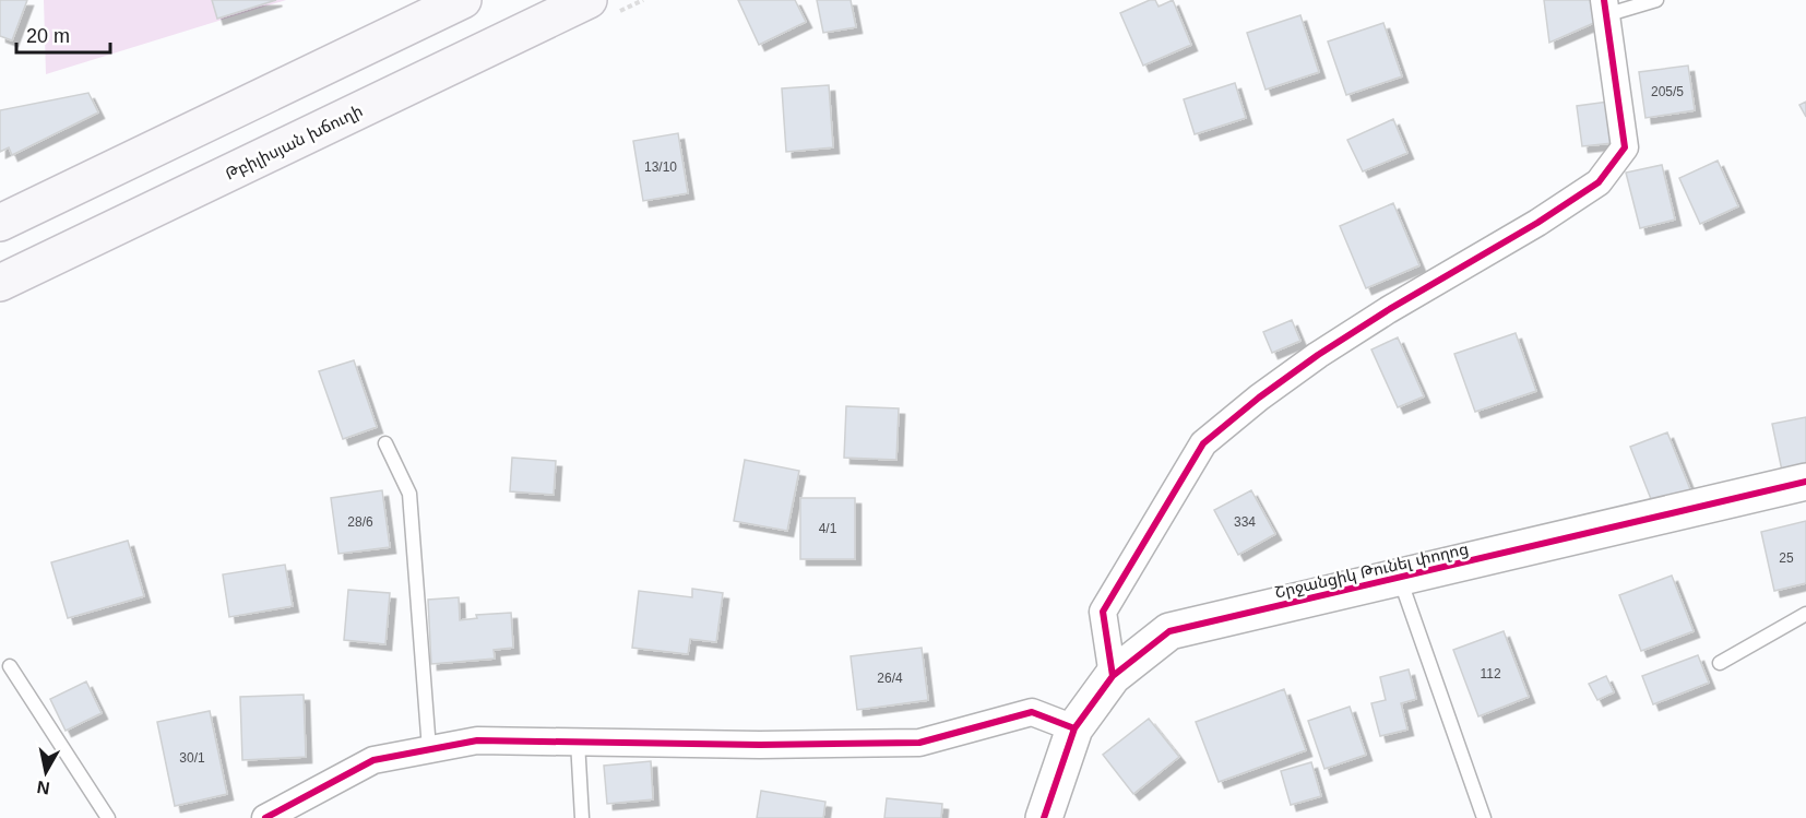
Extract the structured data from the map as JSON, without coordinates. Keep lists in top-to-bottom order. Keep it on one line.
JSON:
{"streets":{"main road":["Թբիլիսյան խճուղի"],"street":["Շրջանցիկ Թունել փողոց"]},"house_numbers":["205/5","13/10","28/6","334","4/1","25","112","26/4","30/1"],"scale_bar":"20 m","north":"bottom"}
